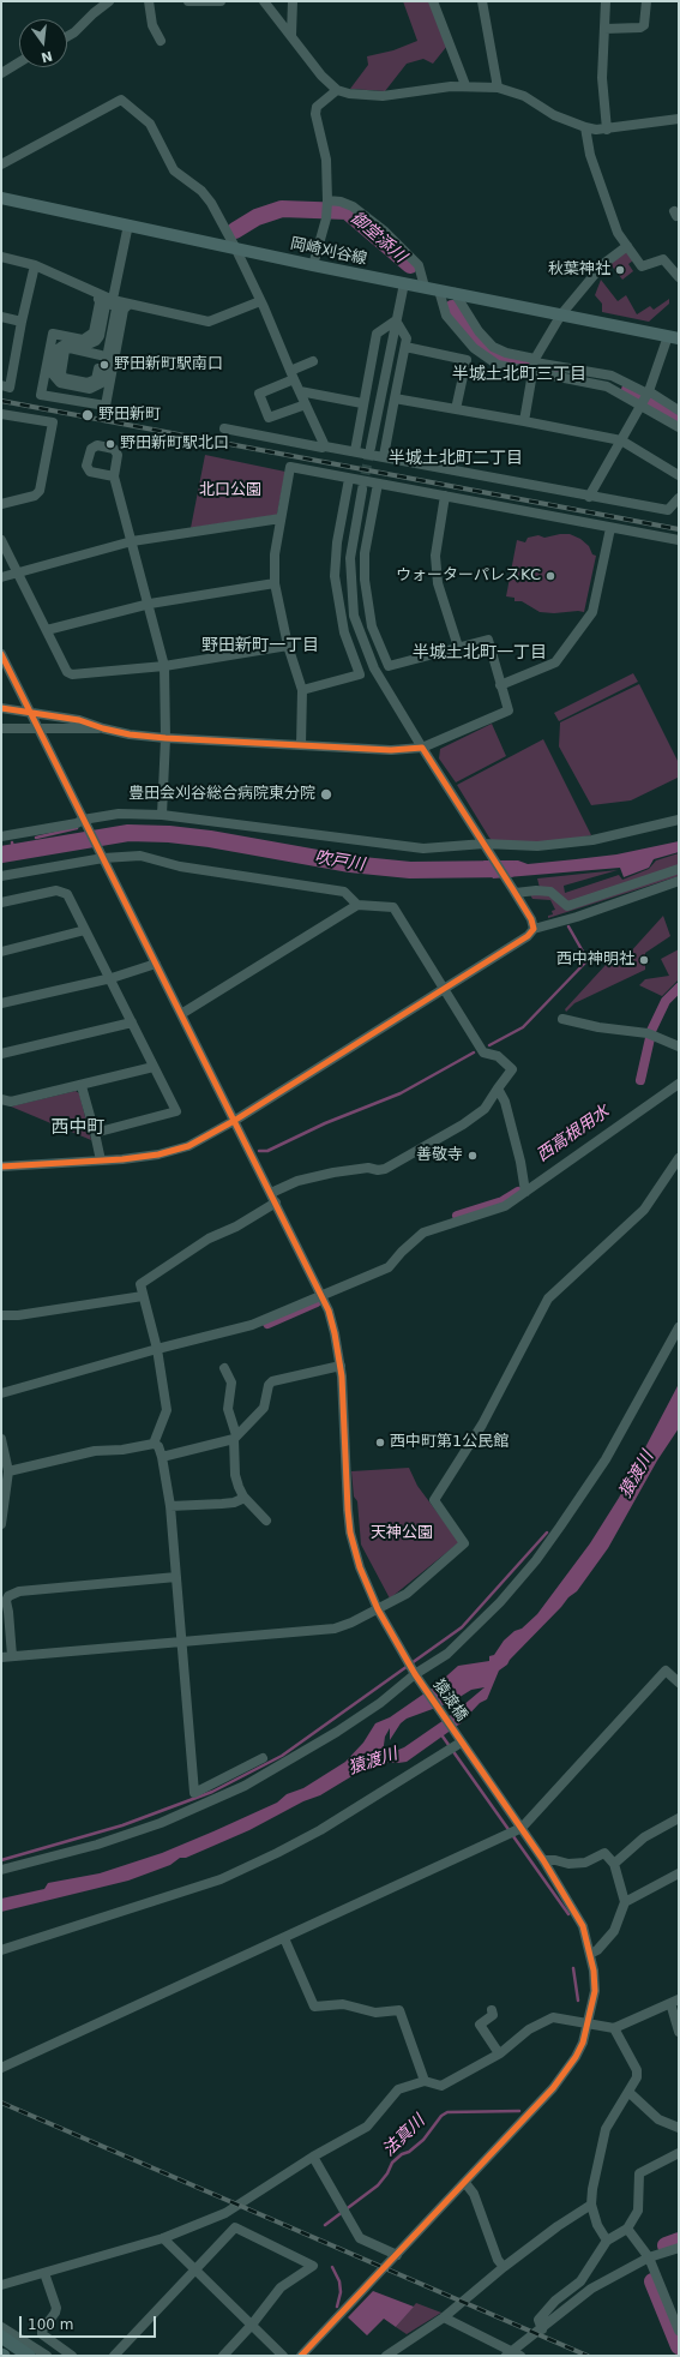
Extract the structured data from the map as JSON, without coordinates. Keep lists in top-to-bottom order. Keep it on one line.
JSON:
{"streets":{"main road":["岡崎刈谷線"],"street":["猿渡橋"]},"districts":["半城土北町三丁目","半城土北町二丁目","野田新町一丁目","半城土北町一丁目","西中町"],"water":["御堂添川","吹戸川","西高根用水","猿渡川","法真川"],"parks":["北口公園","天神公園"],"places":["秋葉神社","野田新町駅南口","野田新町","野田新町駅北口","ウォーターパレスKC","豊田会刈谷総合病院東分院","西中神明社","善敬寺","西中町第1公民館"],"scale_bar":"100 m","north":"bottom"}
